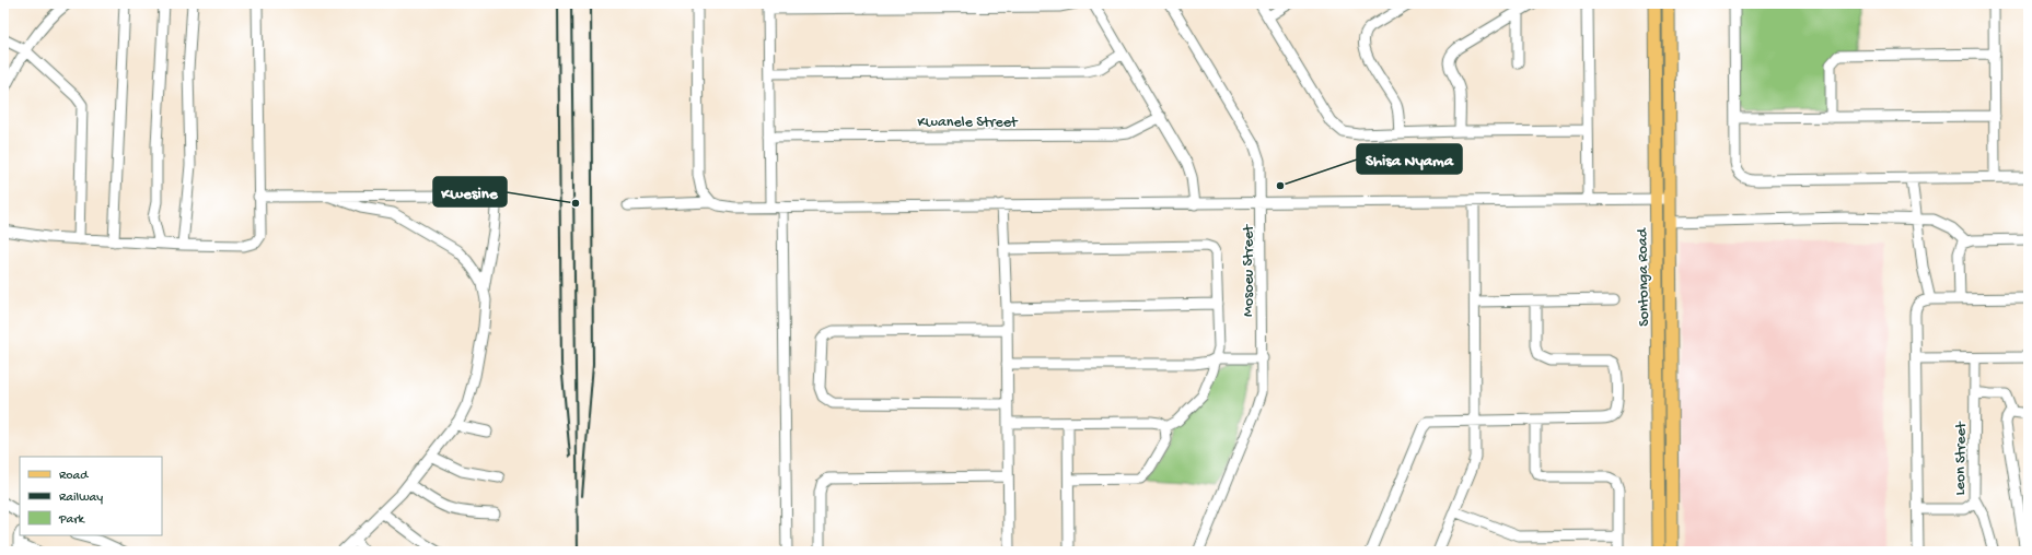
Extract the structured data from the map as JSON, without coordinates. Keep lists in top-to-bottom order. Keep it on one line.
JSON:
{"streets":{"main road":["Sontonga Road"],"street":["Kwanele Street","Mosoeu Street","Leon Street"]},"places":["Shisa Nyama","Kwesine"],"legend":["Road","Railway","Park"]}
